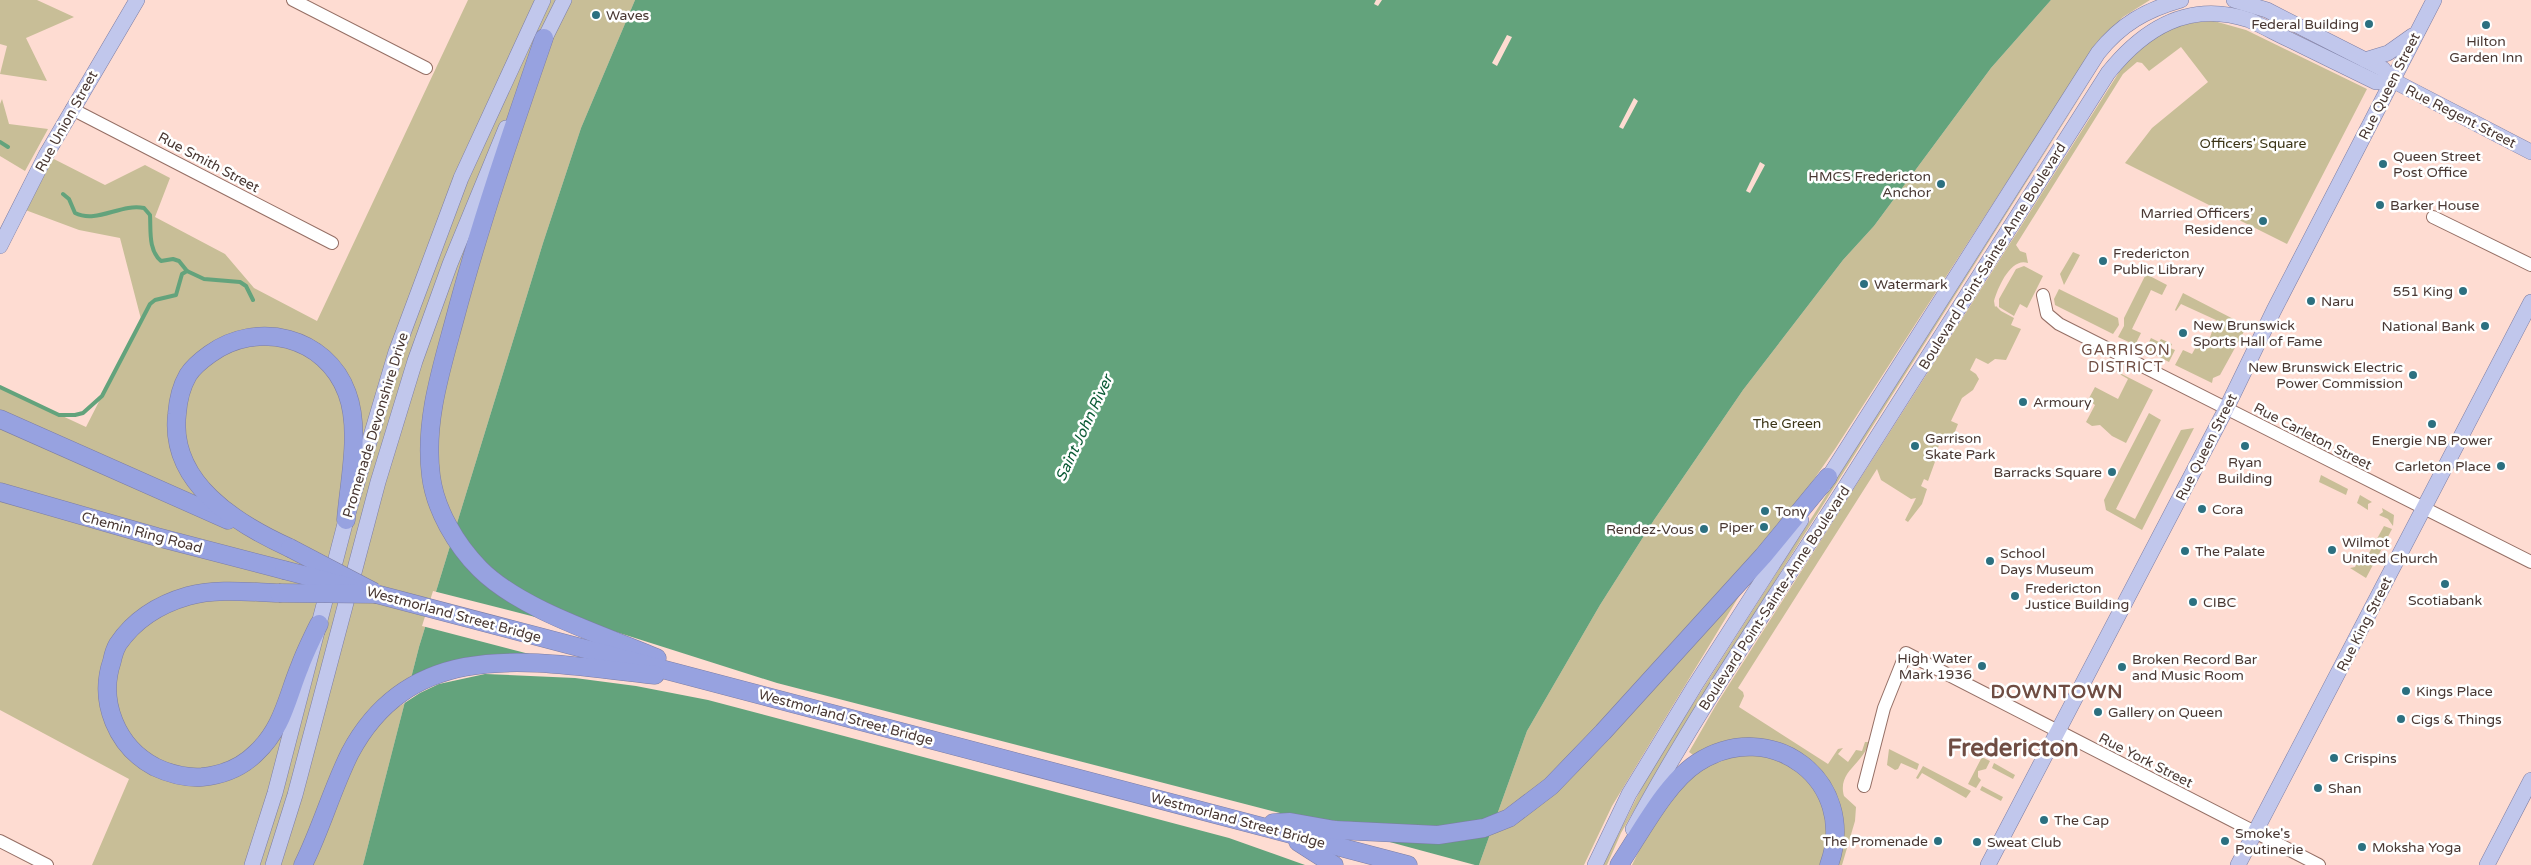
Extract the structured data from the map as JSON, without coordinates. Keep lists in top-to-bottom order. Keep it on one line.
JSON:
{"streets":{"highway":["Chemin Ring Road","Westmorland Street Bridge"],"main road":["Rue Queen Street","Rue Regent Street","Rue Union Street","Boulevard Point-Sainte-Anne Boulevard","Promenade Devonshire Drive","Rue King Street"],"street":["Rue Smith Street","Rue Carleton Street","Rue York Street"]},"crossings":[["Rue Queen Street","Rue Regent Street"],["Rue Queen Street","Boulevard Point-Sainte-Anne Boulevard"],["Rue Queen Street","Rue Carleton Street"],["Rue Queen Street","Rue York Street"],["Rue Regent Street","Boulevard Point-Sainte-Anne Boulevard"],["Rue Union Street","Rue Smith Street"],["Rue Carleton Street","Rue King Street"],["Chemin Ring Road","Westmorland Street Bridge"],["Rue King Street","Rue York Street"]],"districts":["GARRISON DISTRICT","DOWNTOWN","Fredericton"],"water":["Saint John River"],"parks":["Officers' Square","The Green"],"places":["Waves","Federal Building","Hilton Garden Inn","Queen Street Post Office","HMCS Fredericton Anchor","Barker House","Married Officers’ Residence","Fredericton Public Library","Watermark","551 King","Naru","National Bank","New Brunswick Sports Hall of Fame","New Brunswick Electric Power Commission","Armoury","Energie NB Power","Garrison Skate Park","Ryan Building","Carleton Place","Barracks Square","Cora","Tony","Piper","Rendez-Vous","Wilmot United Church","The Palate","School Days Museum","Scotiabank","Fredericton Justice Building","CIBC","High Water Mark 1936","Broken Record Bar and Music Room","Kings Place","Gallery on Queen","Cigs & Things","Crispins","Shan","The Cap","The Promenade","Smoke's Poutinerie","Sweat Club","Moksha Yoga"]}
